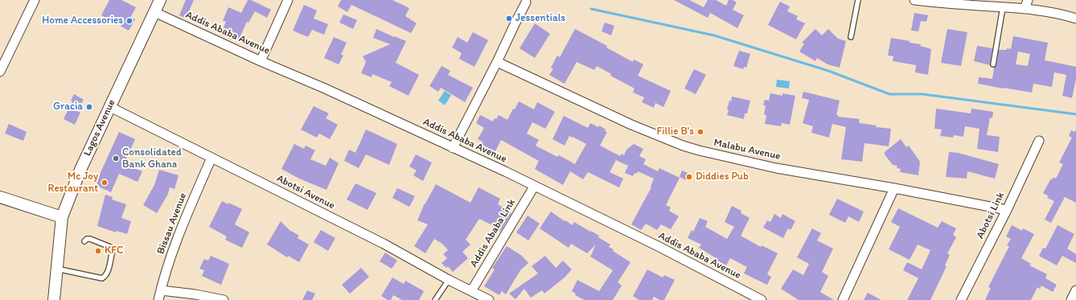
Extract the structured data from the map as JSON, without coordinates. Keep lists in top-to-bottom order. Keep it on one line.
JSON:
{"streets":{"street":["Addis Ababa Avenue","Lagos Avenue","Malabu Avenue","Abotsi Avenue","Abotsi Link","Bissau Avenue","Addis Ababa Link"]},"crossings":[["Addis Ababa Avenue","Lagos Avenue"],["Addis Ababa Avenue","Addis Ababa Link"],["Lagos Avenue","Abotsi Avenue"],["Malabu Avenue","Abotsi Link"],["Abotsi Avenue","Bissau Avenue"],["Abotsi Avenue","Addis Ababa Link"]],"places":["Jessentials","Home Accessories","Gracia","Fillie B's","Consolidated Bank Ghana","Diddies Pub","Mc Joy Restaurant","KFC"]}
